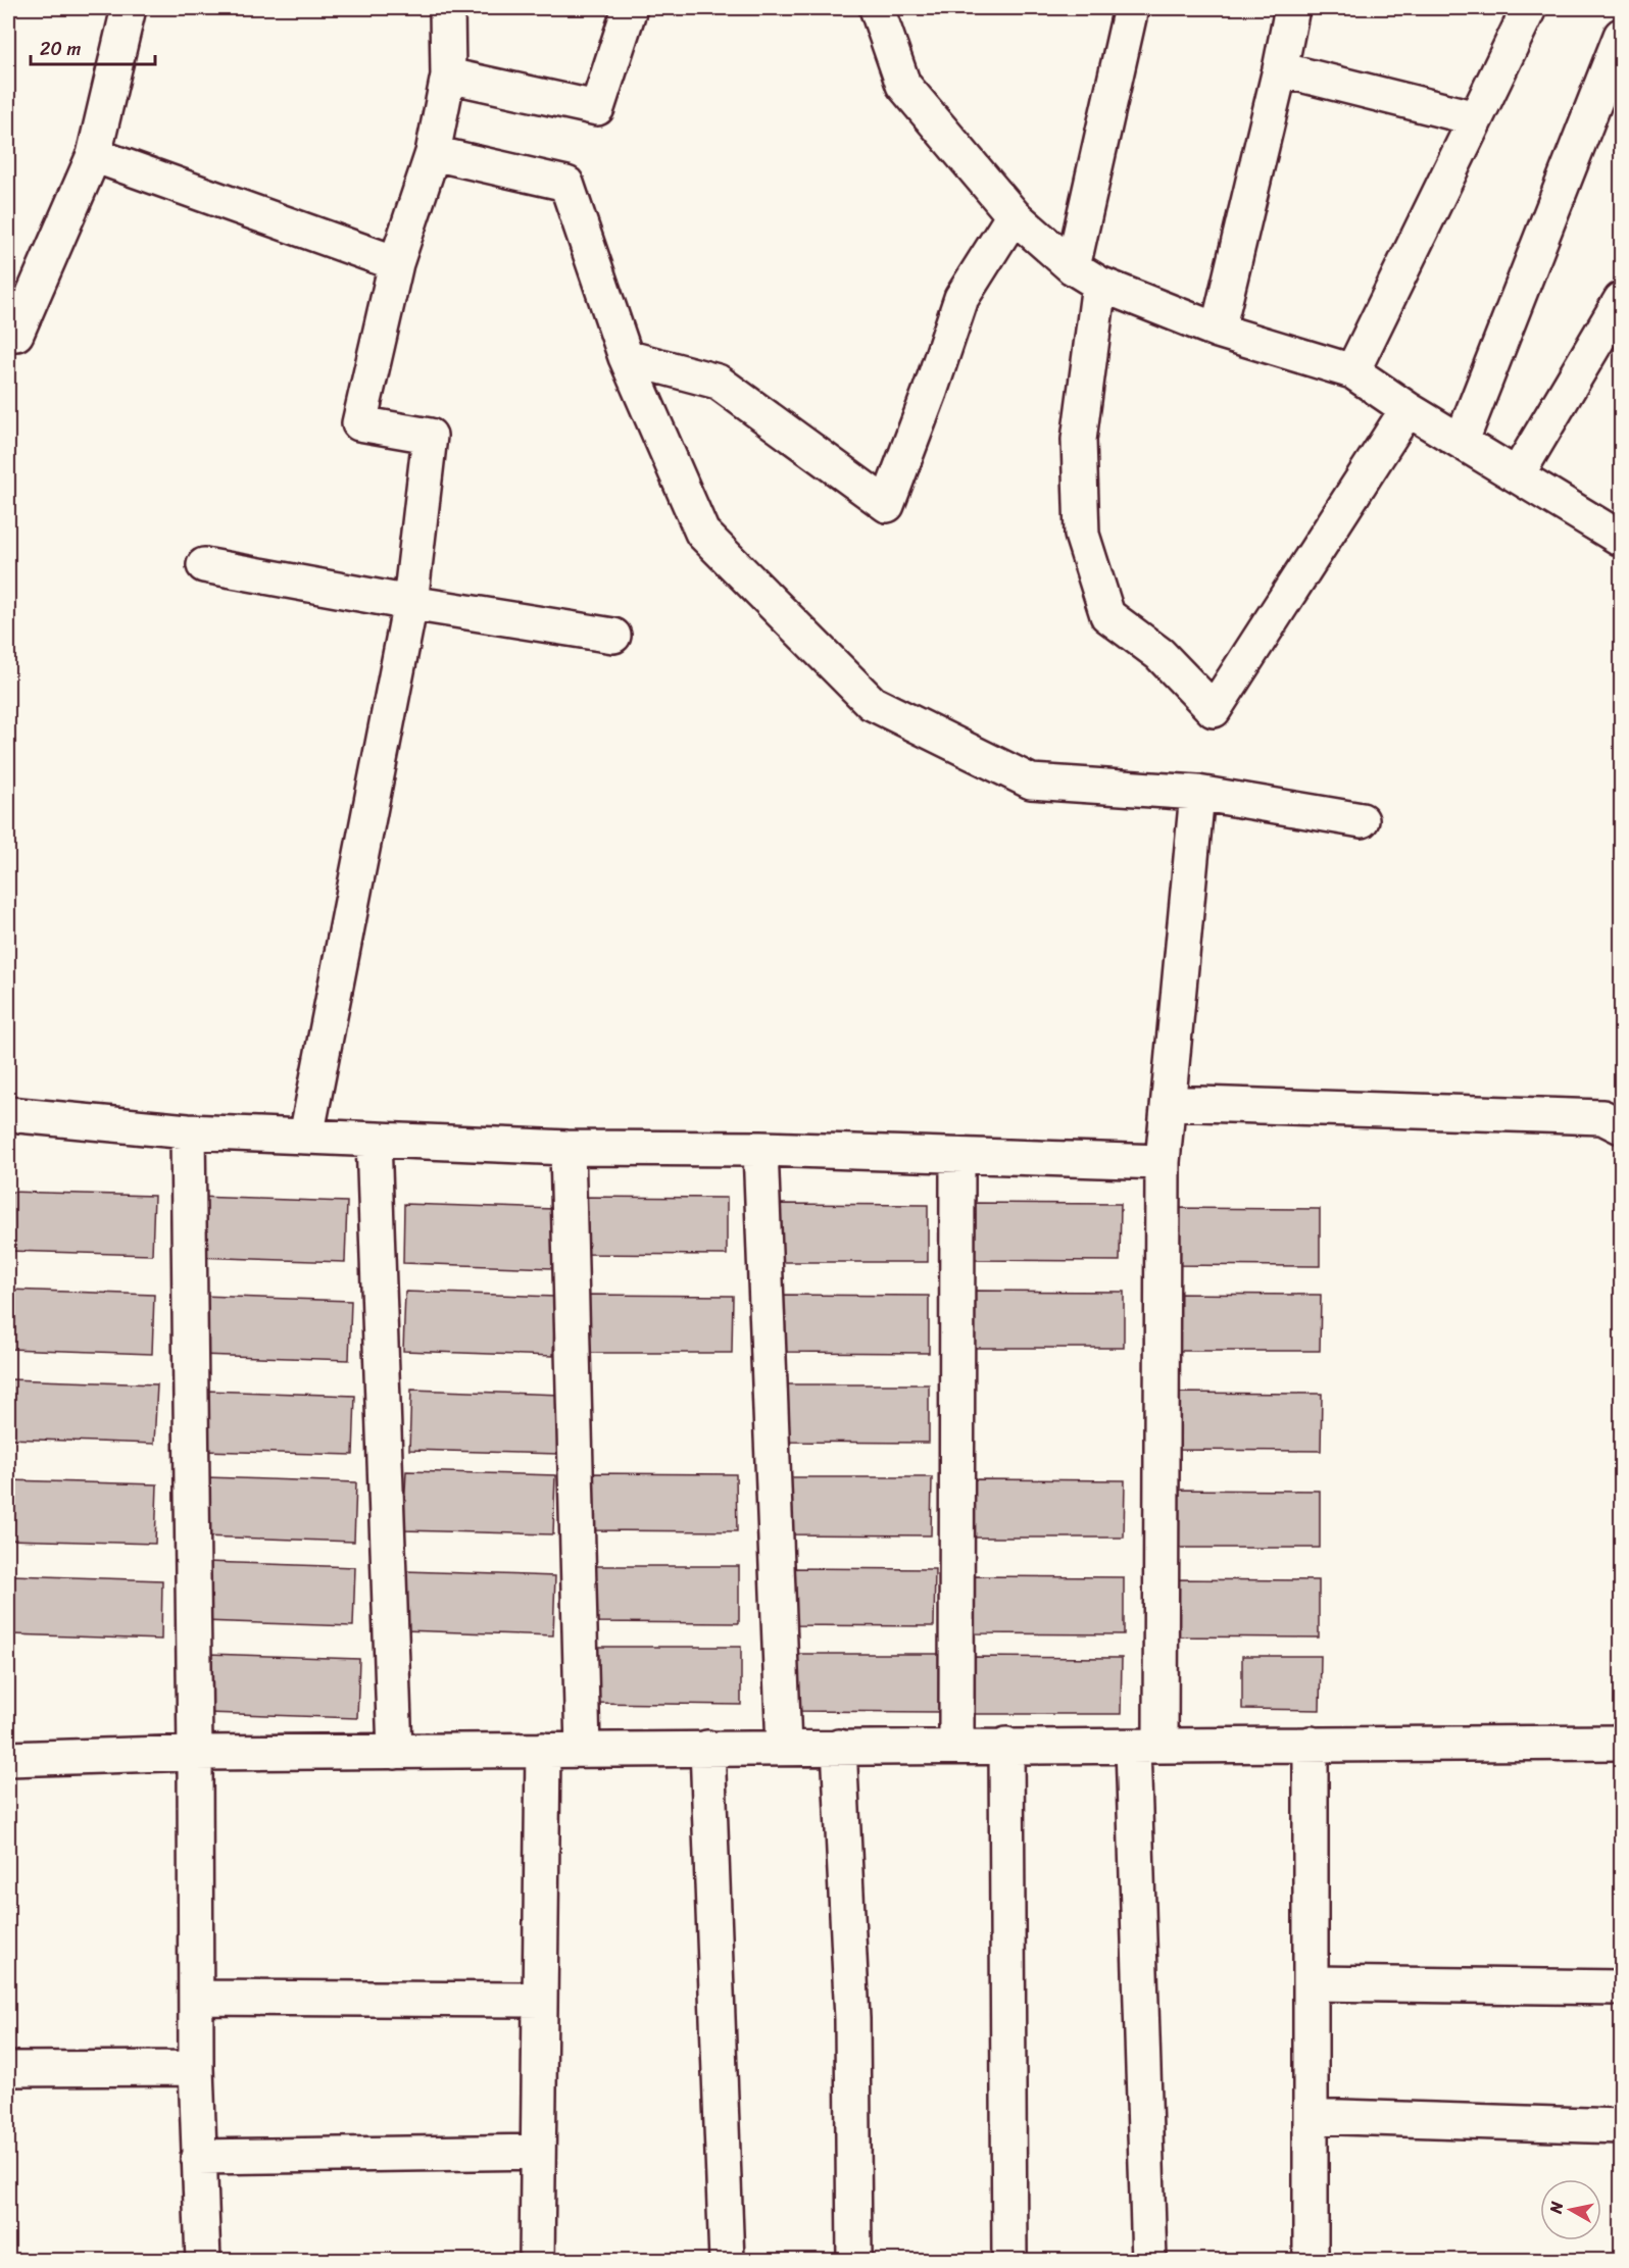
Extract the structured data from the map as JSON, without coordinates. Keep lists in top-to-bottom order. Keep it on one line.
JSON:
{"scale_bar":"20 m","north":"left"}
